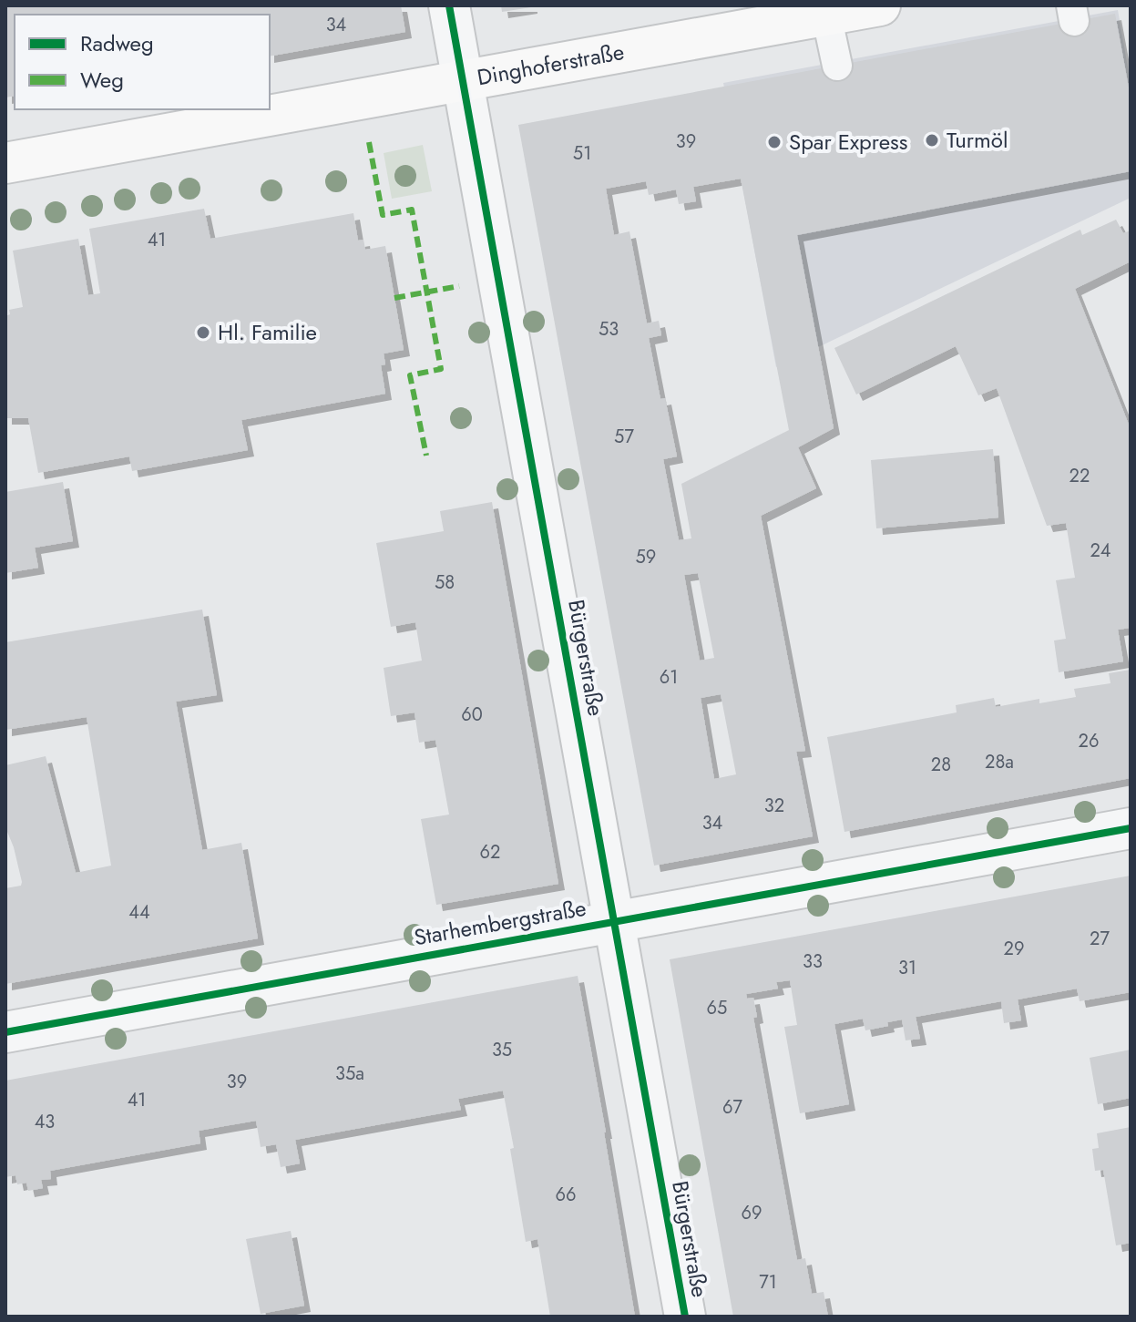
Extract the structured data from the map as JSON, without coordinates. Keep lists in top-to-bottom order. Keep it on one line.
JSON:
{"streets":{"main road":["Dinghoferstraße"],"street":["Bürgerstraße","Starhembergstraße"]},"crossings":[["Dinghoferstraße","Bürgerstraße"],["Bürgerstraße","Starhembergstraße"]],"places":["Turmöl","Spar Express","Hl. Familie"],"house_numbers":["34","39","51","41","53","57","22","24","59","58","61","60","26","28a","28","32","34","62","44","27","29","33","31","65","35","35a","39","41","67","43","66","69","71"],"legend":["Radweg","Weg"]}
